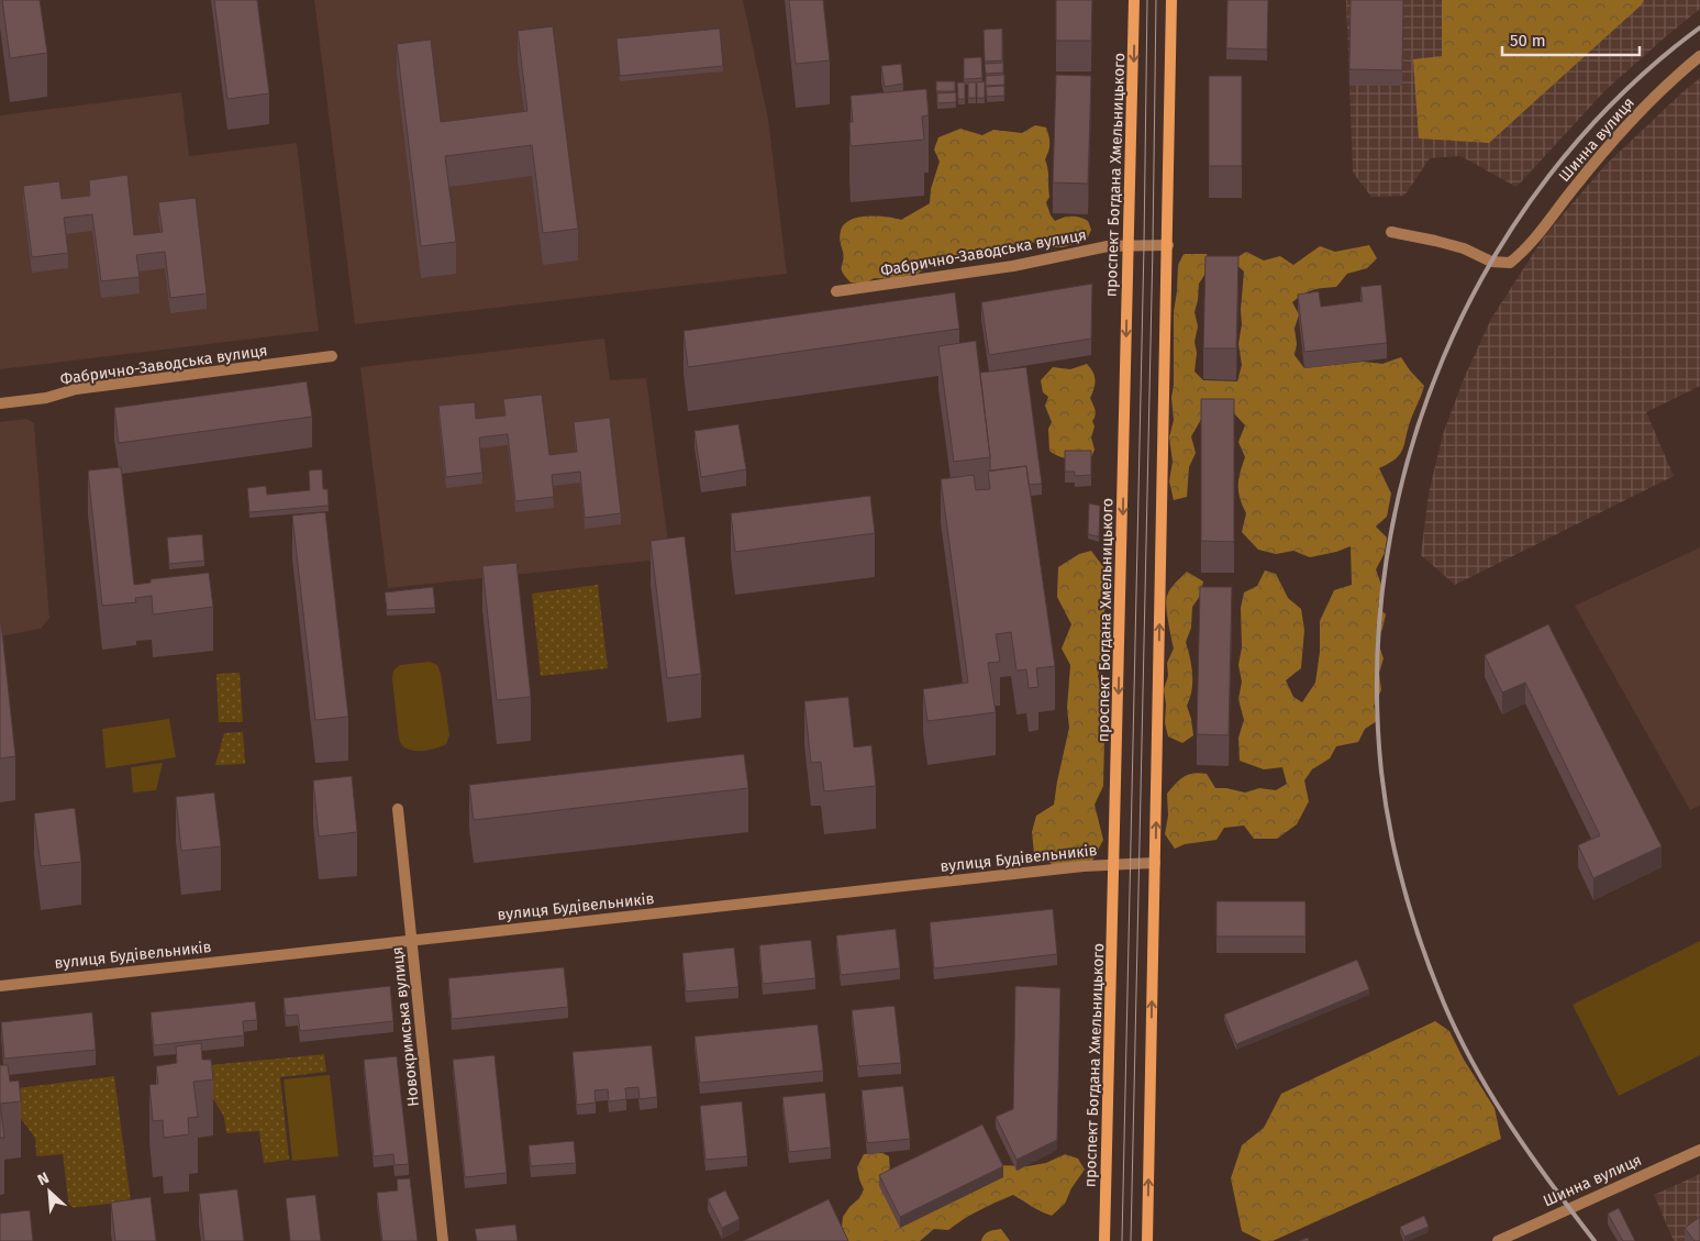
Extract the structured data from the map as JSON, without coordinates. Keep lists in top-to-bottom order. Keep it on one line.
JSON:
{"streets":{"main road":["проспект Богдана Хмельницького"],"street":["Шинна вулиця","Фабрично-Заводська вулиця","вулиця Будівельників","Новокримська вулиця"]},"crossings":[["проспект Богдана Хмельницького","Фабрично-Заводська вулиця"],["проспект Богдана Хмельницького","вулиця Будівельників"],["вулиця Будівельників","Новокримська вулиця"]],"scale_bar":"50 m","north":"top left"}
